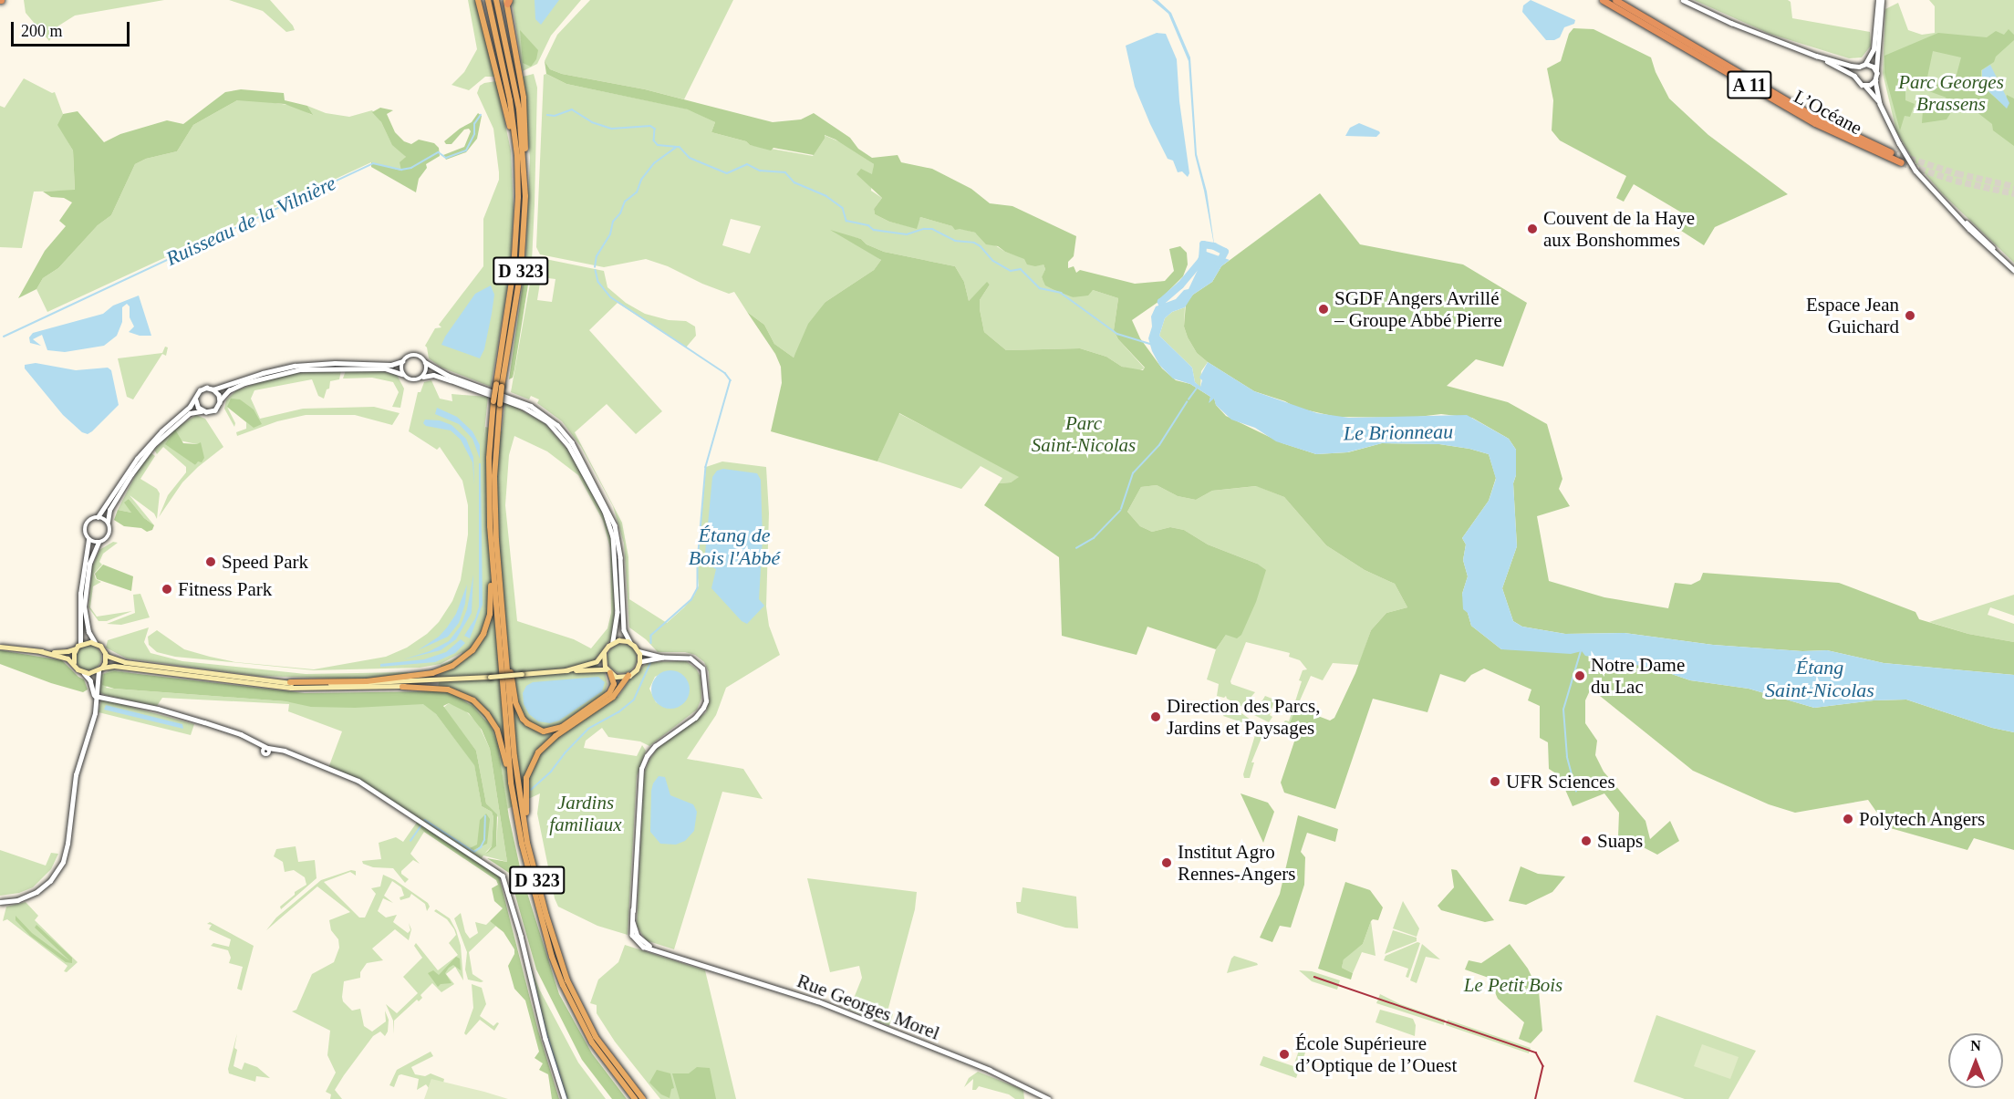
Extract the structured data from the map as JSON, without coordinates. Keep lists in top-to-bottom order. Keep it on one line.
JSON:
{"streets":{"highway":["A 11","L’Océane","D 323"],"street":["Rue Georges Morel"]},"water":["Ruisseau de la Vilnière","Le Brionneau","Étang de Bois l'Abbé","Étang Saint-Nicolas"],"parks":["Parc Georges Brassens","Parc Saint-Nicolas","Jardins familiaux","Le Petit Bois"],"places":["Couvent de la Haye aux Bonshommes","SGDF Angers Avrillé – Groupe Abbé Pierre","Espace Jean Guichard","Speed Park","Fitness Park","Notre Dame du Lac","Direction des Parcs, Jardins et Paysages","UFR Sciences","Polytech Angers","Suaps","Institut Agro Rennes-Angers","École Supérieure d’Optique de l’Ouest"],"scale_bar":"200 m","north":"top"}
